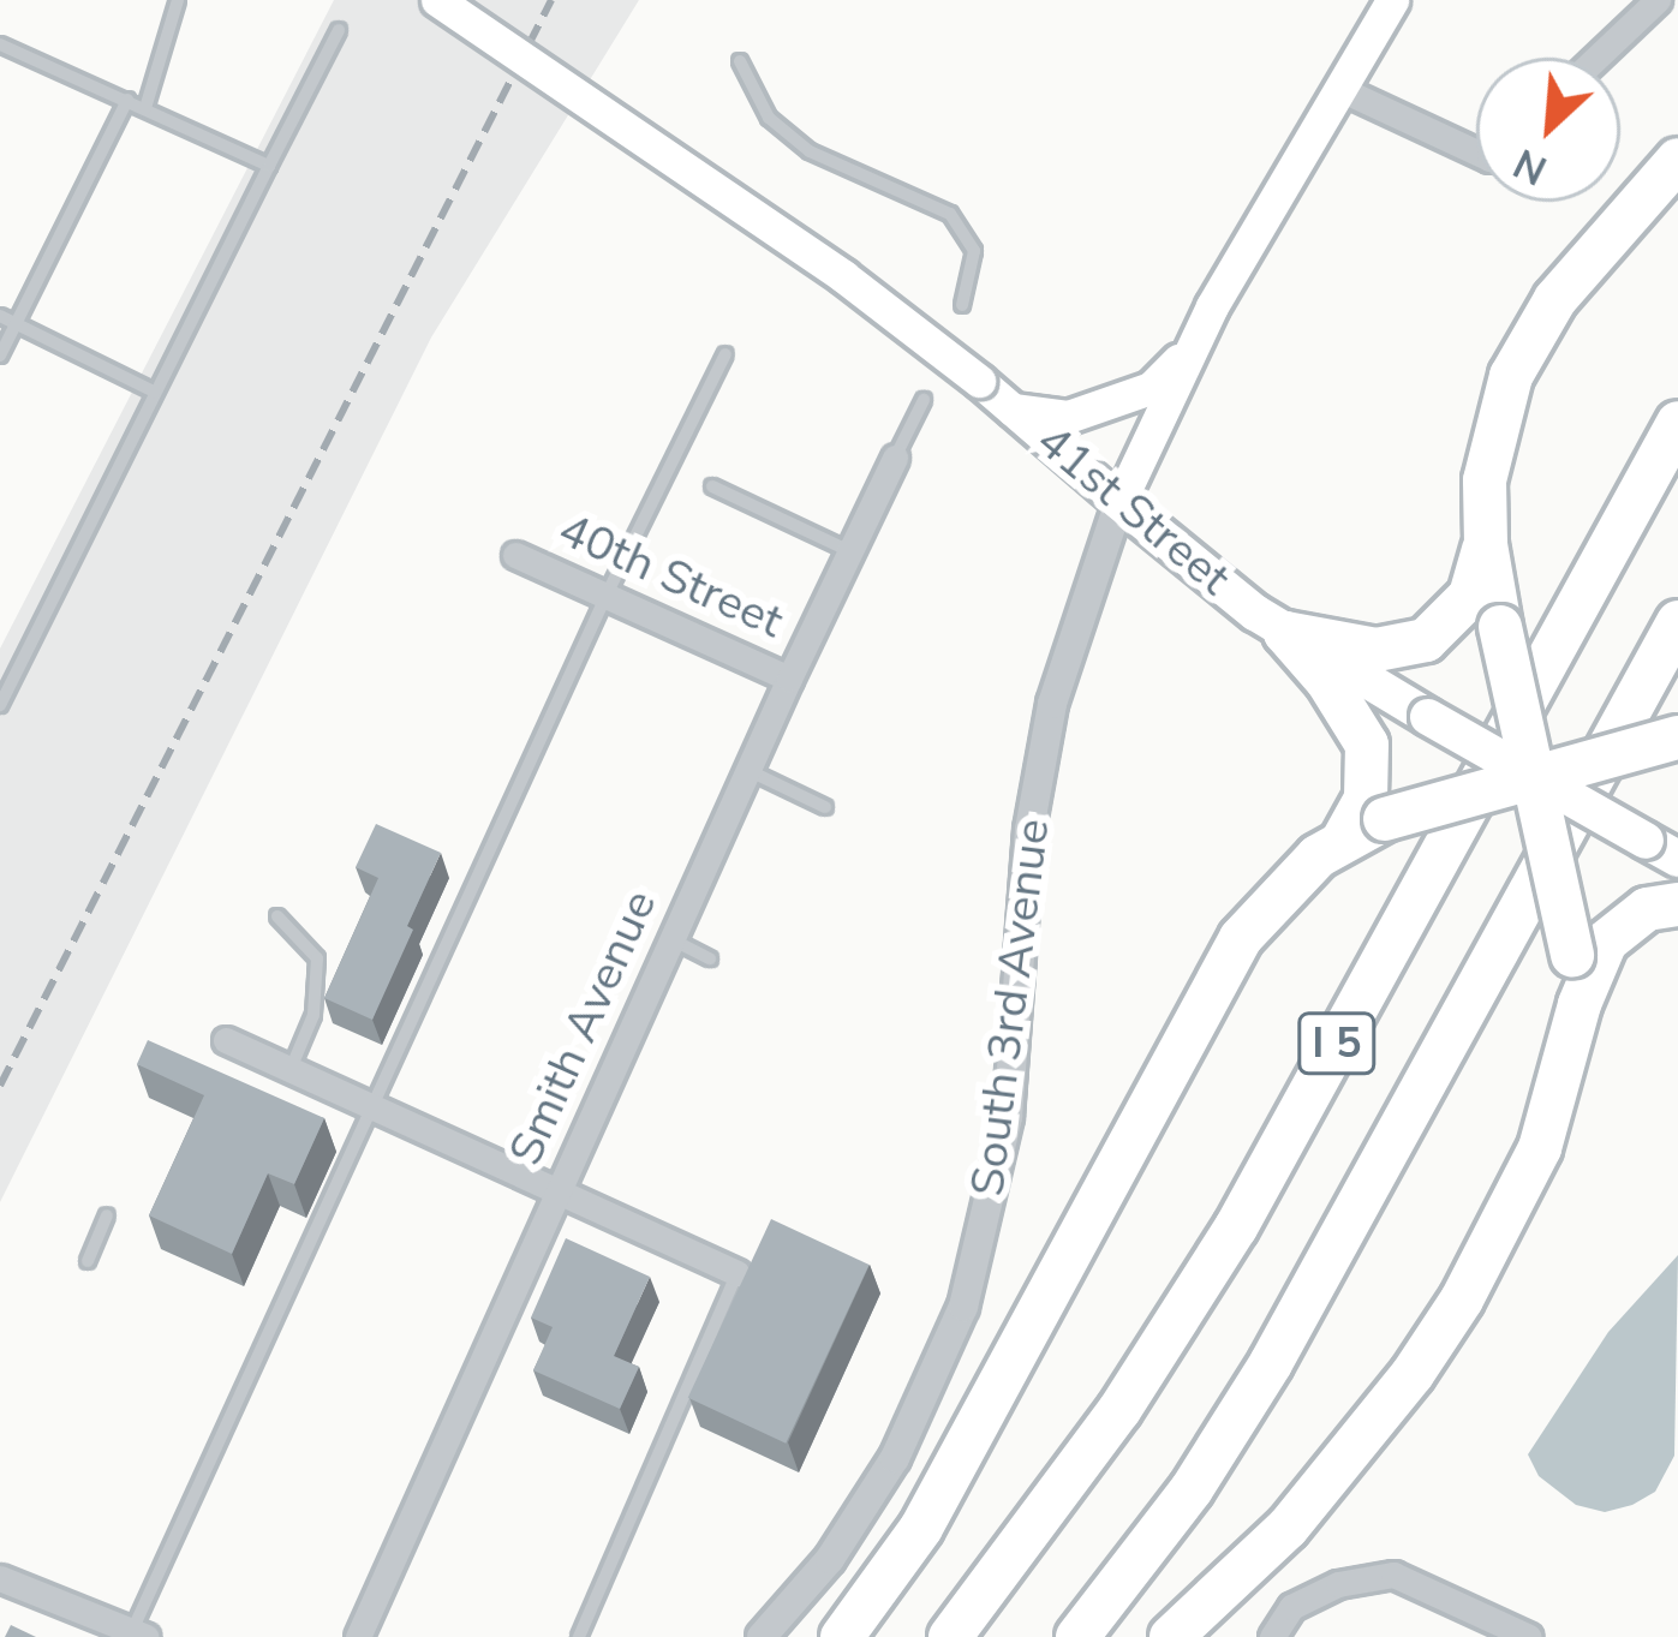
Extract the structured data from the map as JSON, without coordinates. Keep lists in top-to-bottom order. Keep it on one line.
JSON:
{"streets":{"highway":["I 5"],"main road":["41st Street"],"street":["40th Street","South 3rd Avenue","Smith Avenue"]},"crossings":[["41st Street","South 3rd Avenue"],["40th Street","Smith Avenue"]],"north":"bottom left"}
